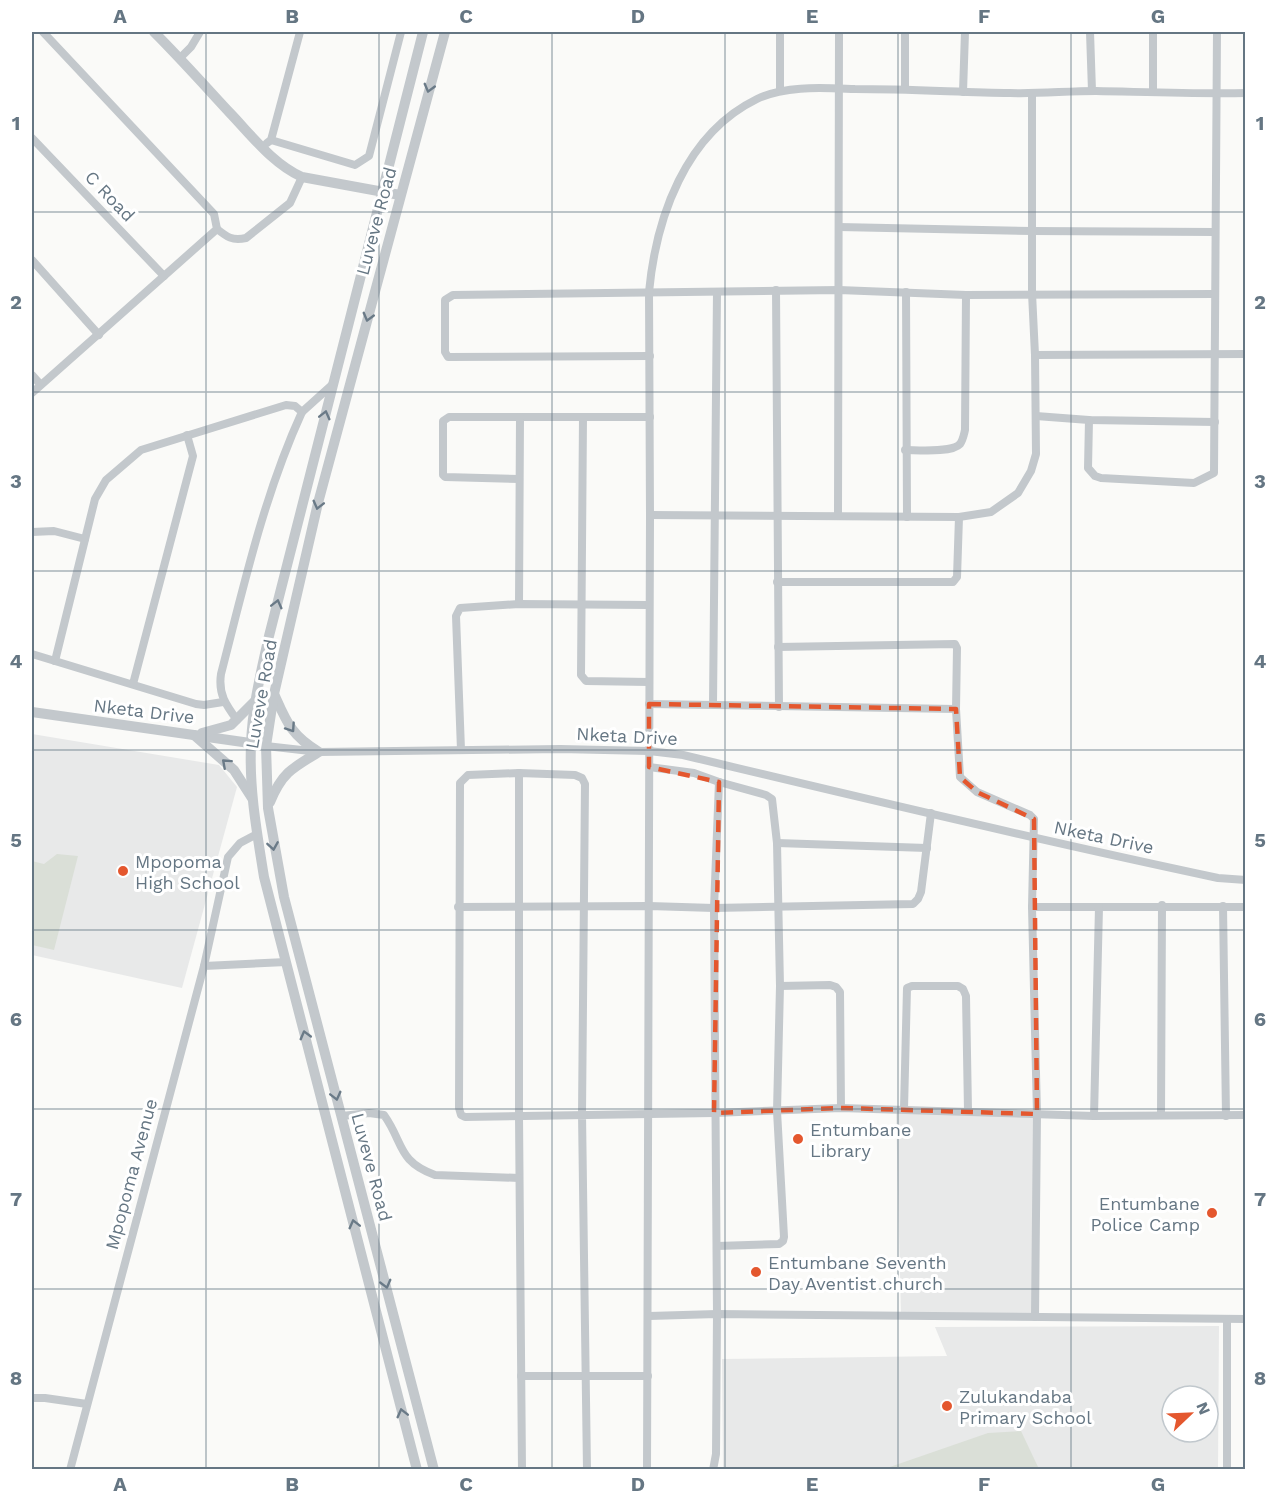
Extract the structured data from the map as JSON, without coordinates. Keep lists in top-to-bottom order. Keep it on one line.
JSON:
{"streets":{"street":["C Road","Luveve Road","Nketa Drive","Mpopoma Avenue"]},"crossings":[["Luveve Road","Nketa Drive"],["Luveve Road","Mpopoma Avenue"]],"places":["Mpopoma High School","Entumbane Library","Entumbane Police Camp","Entumbane Seventh Day Aventist church","Zulukandaba Primary School"],"north":"top right","grid":{"columns":["A","B","C","D","E","F","G"],"rows":["1","2","3","4","5","6","7","8"]}}
